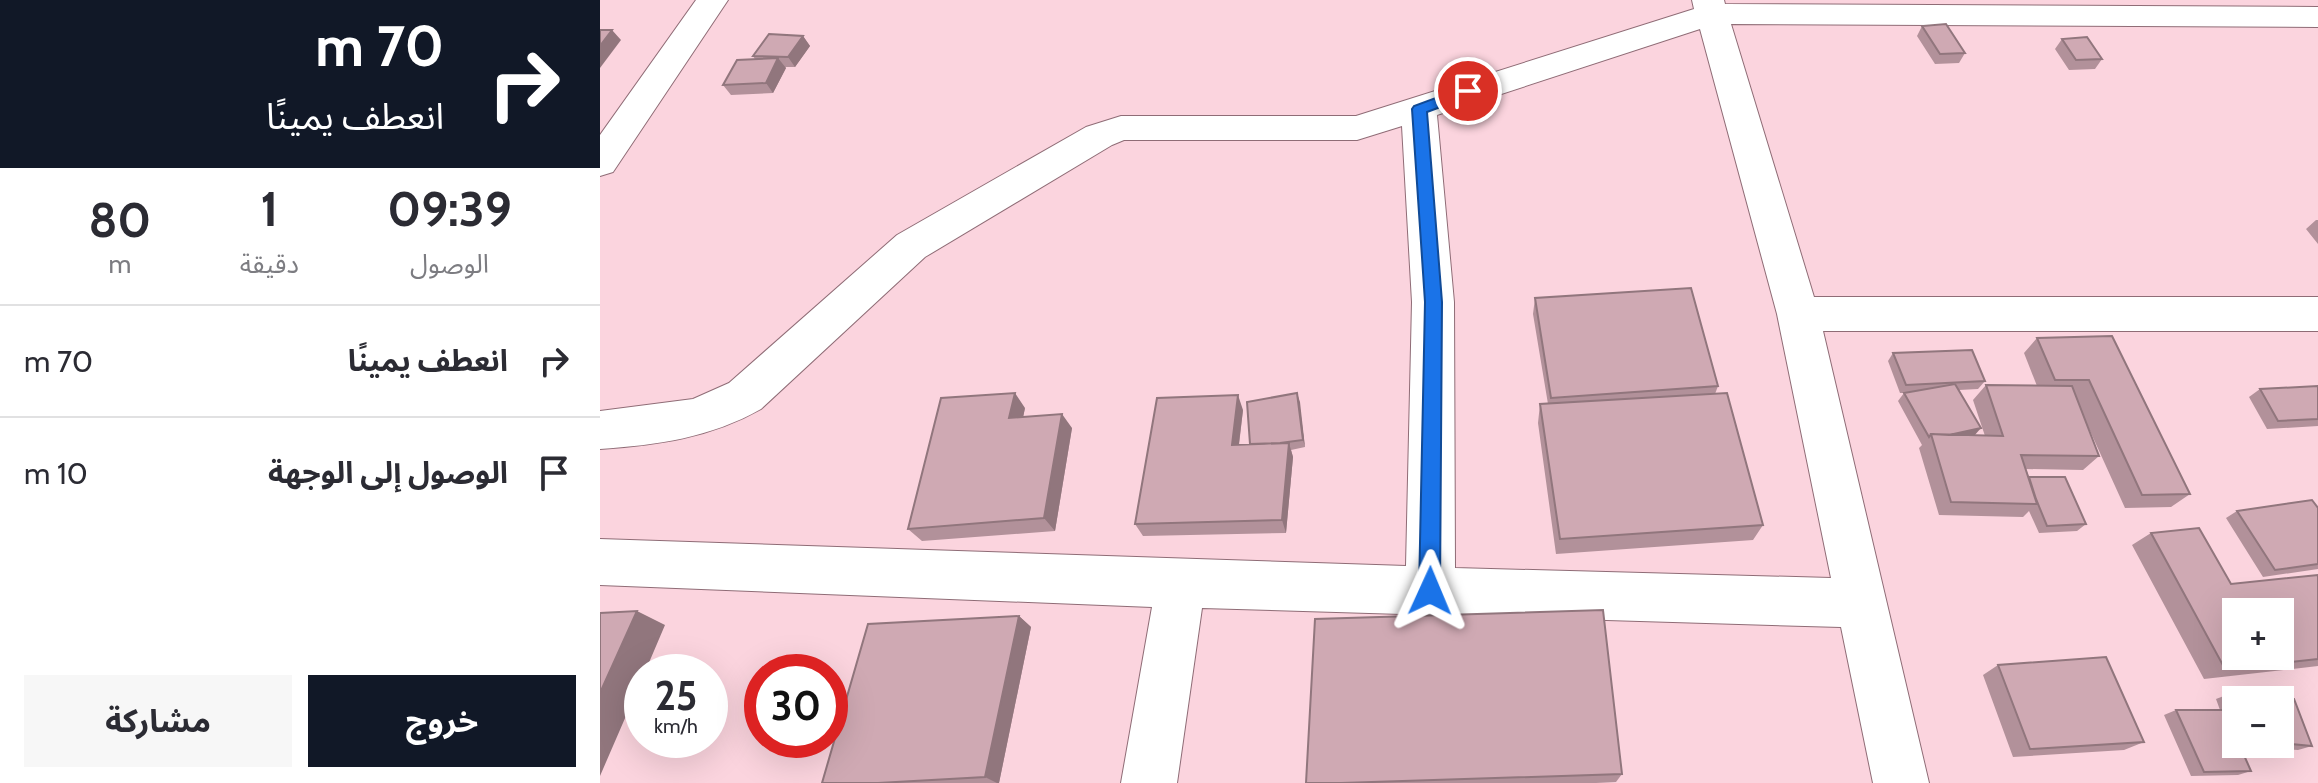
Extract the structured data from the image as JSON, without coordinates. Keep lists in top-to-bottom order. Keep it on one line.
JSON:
{"page":{"turn":["70 m","انعطف يمينًا"],"eta":["09:39","الوصول","1","دقيقة","80","m"],"list":[{"name":"انعطف يمينًا","value":"70 m"},{"name":"الوصول إلى الوجهة","value":"10 m"}],"map_buttons":["+","−"],"speed":"25 km/h","limit":"30","buttons":["خروج","مشاركة"]}}
